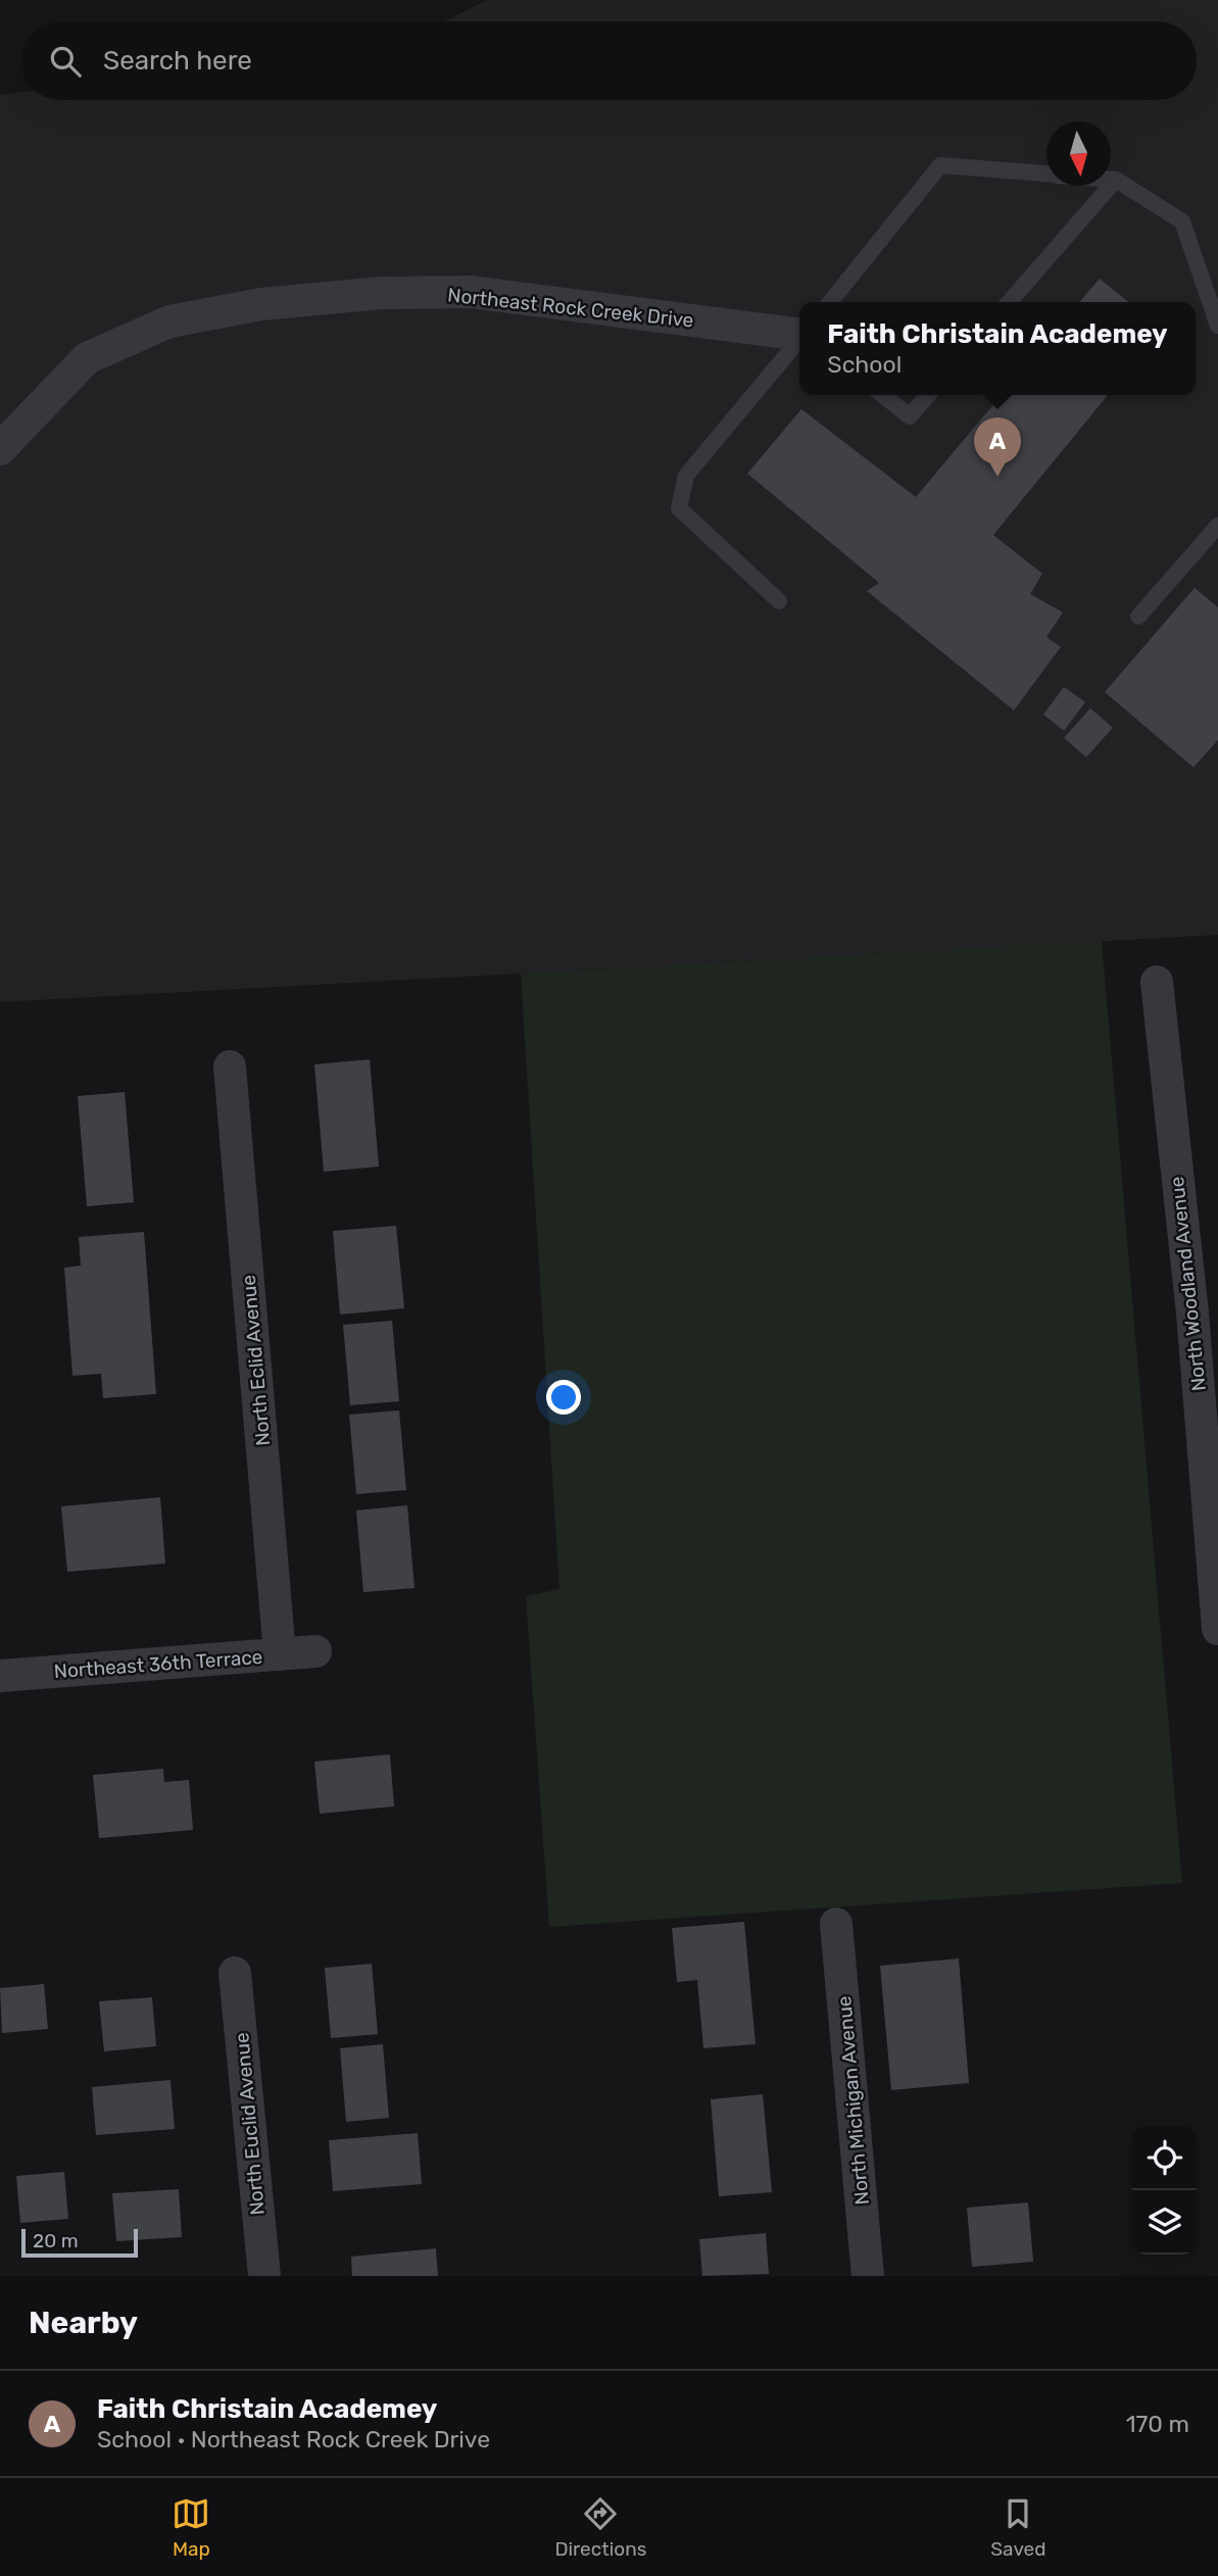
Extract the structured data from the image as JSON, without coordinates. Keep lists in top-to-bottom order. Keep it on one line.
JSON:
{"streets":{"street":["Northeast Rock Creek Drive","North Woodland Avenue","North Eclid Avenue","Northeast 36th Terrace","North Michigan Avenue","North Euclid Avenue"]},"crossings":[["North Eclid Avenue","Northeast 36th Terrace"]],"scale_bar":"20 m","north":"bottom","page":{"search":"Search here","popup":["Faith Christain Academey","School"],"pins":"A","scale":"20 m","heading":"Nearby","list":[{"mark":"A","name":"Faith Christain Academey","note":"School · Northeast Rock Creek Drive","value":"170 m"}],"nav":["Map","Directions","Saved"]}}
